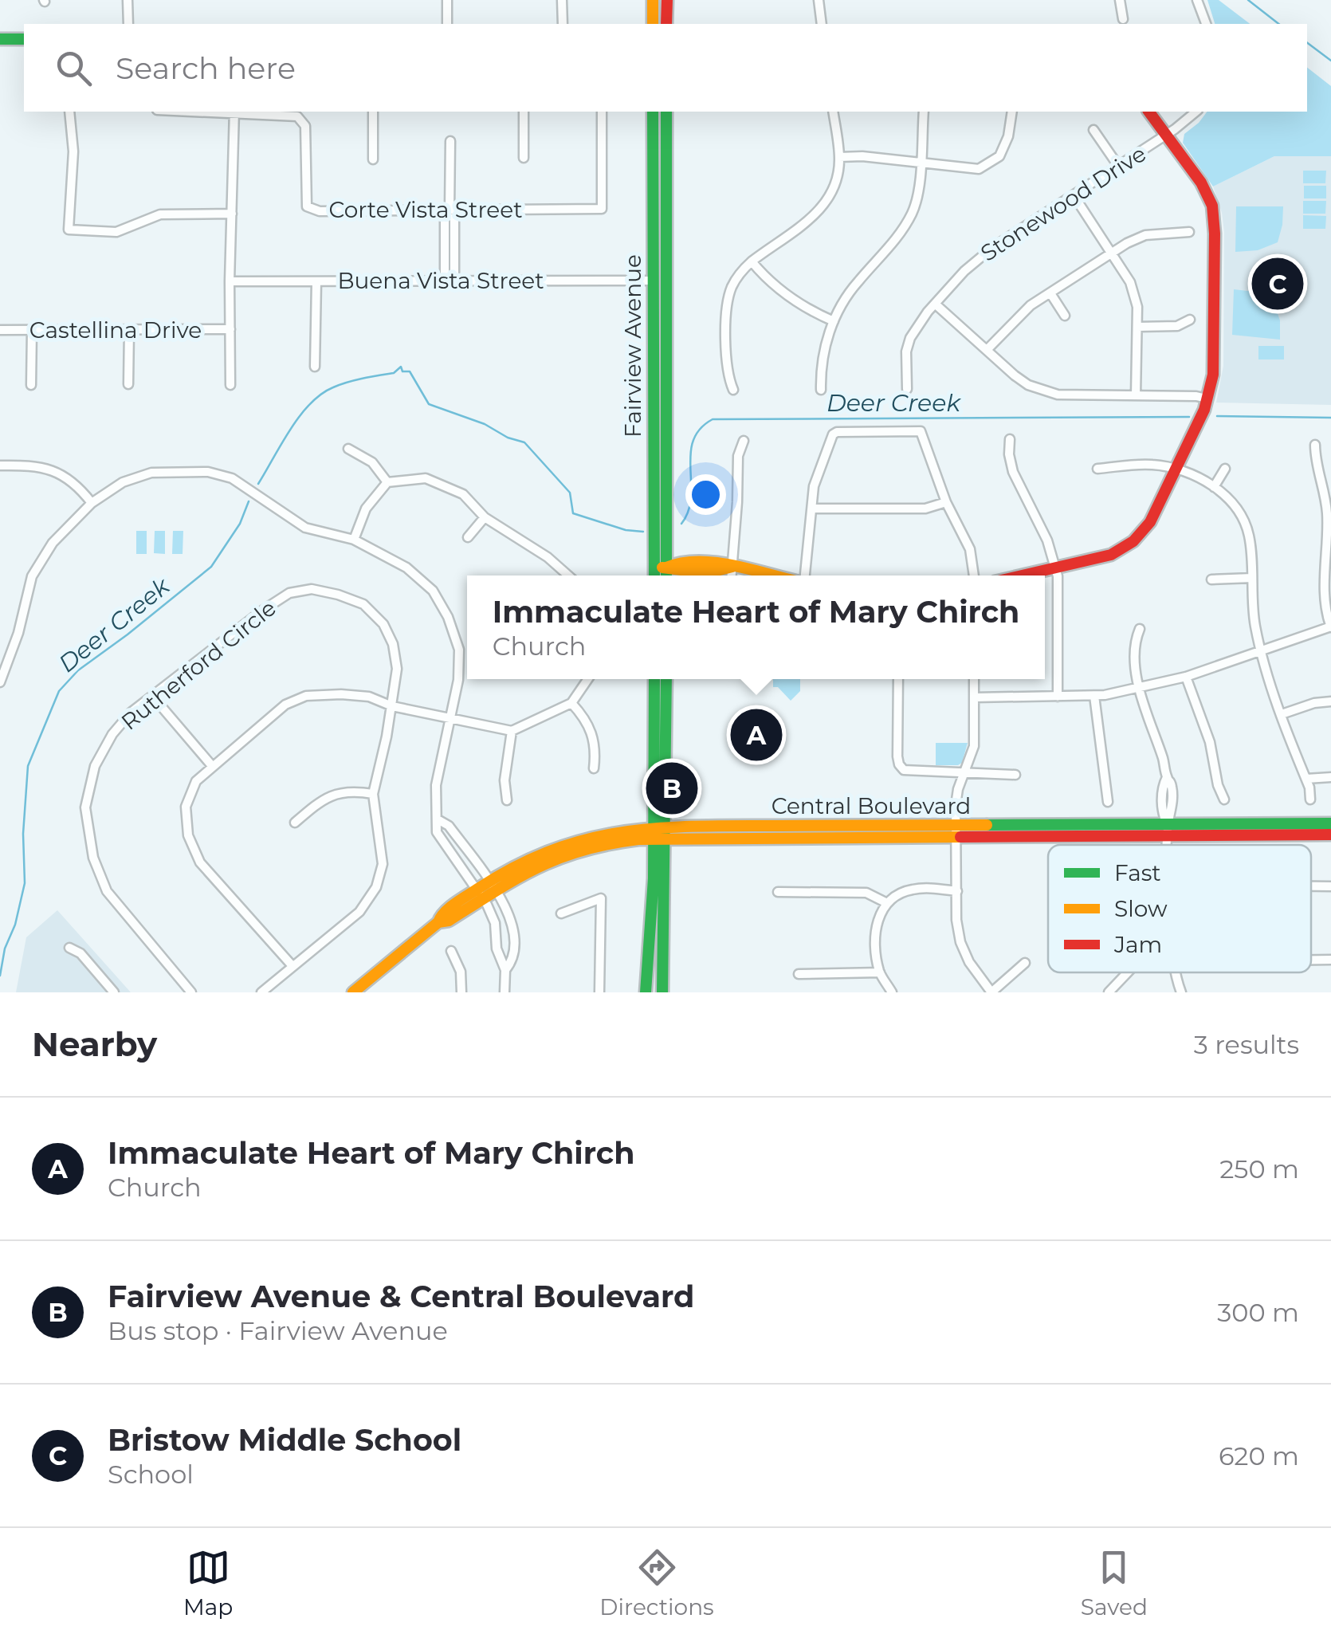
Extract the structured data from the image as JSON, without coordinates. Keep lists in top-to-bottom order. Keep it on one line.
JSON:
{"streets":{"street":["Stonewood Drive","Corte Vista Street","Buena Vista Street","Castellina Drive","Fairview Avenue","Rutherford Circle","Central Boulevard"]},"crossings":[["Buena Vista Street","Fairview Avenue"]],"water":["Deer Creek"],"legend":["Fast","Slow","Jam"],"page":{"search":"Search here","pins":["C","A","B"],"popup":["Immaculate Heart of Mary Chirch","Church"],"heading":["Nearby","3 results"],"list":[{"mark":"A","name":"Immaculate Heart of Mary Chirch","note":"Church","value":"250 m"},{"mark":"B","name":"Fairview Avenue & Central Boulevard","note":"Bus stop · Fairview Avenue","value":"300 m"},{"mark":"C","name":"Bristow Middle School","note":"School","value":"620 m"}],"nav":["Map","Directions","Saved"]}}
